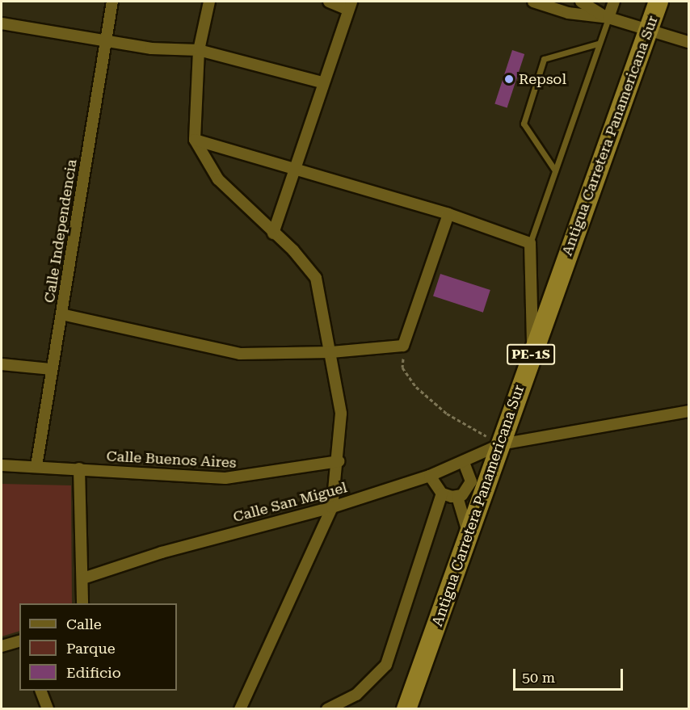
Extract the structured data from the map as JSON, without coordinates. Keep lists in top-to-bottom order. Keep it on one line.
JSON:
{"streets":{"highway":["Antigua Carretera Panamericana Sur","PE-1S"],"street":["Calle Independencia","Calle Buenos Aires","Calle San Miguel"]},"crossings":[["Antigua Carretera Panamericana Sur","Calle San Miguel"],["Calle Independencia","Calle Buenos Aires"]],"places":["Repsol"],"legend":["Calle","Parque","Edificio"],"scale_bar":"50 m"}
